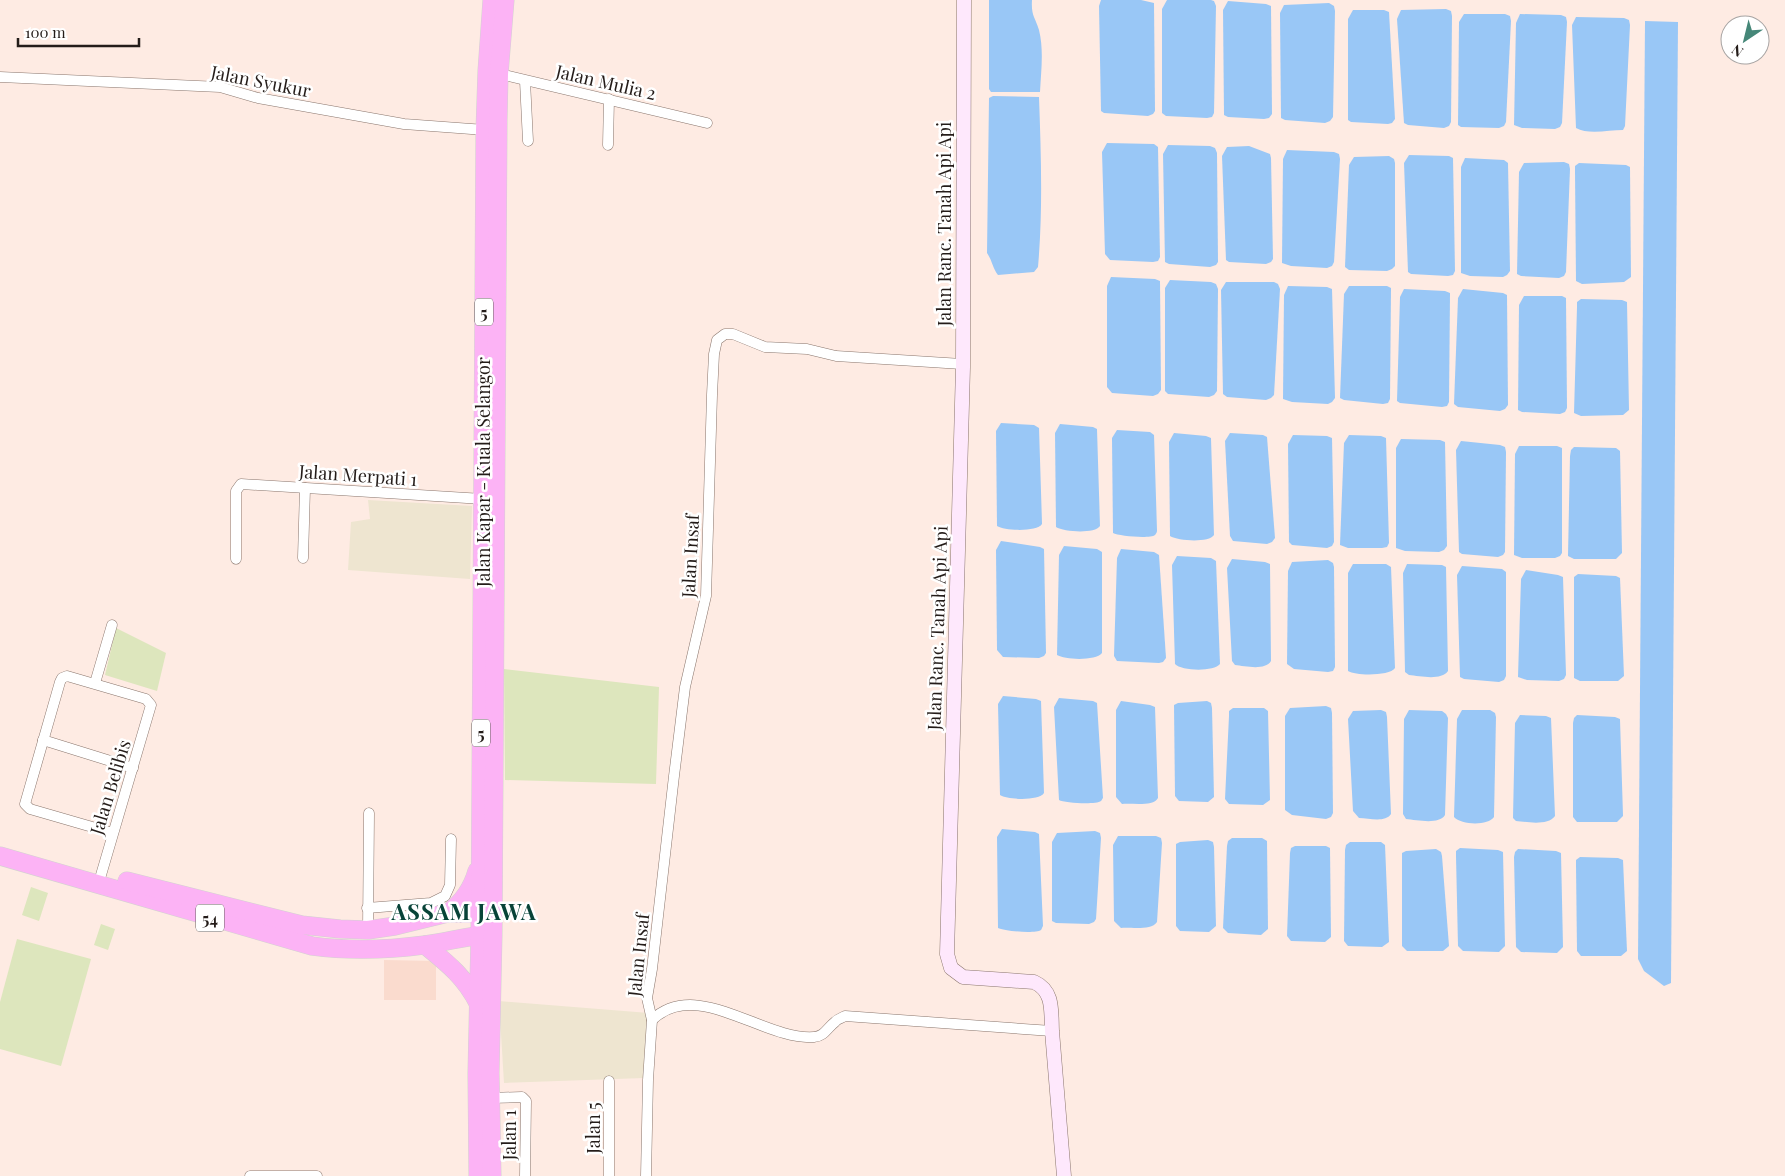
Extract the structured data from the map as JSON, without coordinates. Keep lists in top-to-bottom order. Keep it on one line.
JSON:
{"streets":{"highway":["5","Jalan Kapar - Kuala Selangor","54"],"street":["Jalan Syukur","Jalan Mulia 2","Jalan Ranc. Tanah Api Api","Jalan Merpati 1","Jalan Insaf","Jalan Belibis","Jalan 5","Jalan 1"]},"crossings":[["Jalan Syukur","Jalan Kapar - Kuala Selangor"],["Jalan Mulia 2","Jalan Kapar - Kuala Selangor"],["Jalan Ranc. Tanah Api Api","Jalan Insaf"],["5","Jalan Kapar - Kuala Selangor"],["5","54"],["5","Jalan 1"],["Jalan Kapar - Kuala Selangor","Jalan Merpati 1"],["Jalan Kapar - Kuala Selangor","54"],["Jalan Belibis","54"]],"districts":["ASSAM JAWA"],"scale_bar":"100 m","north":"bottom left"}
